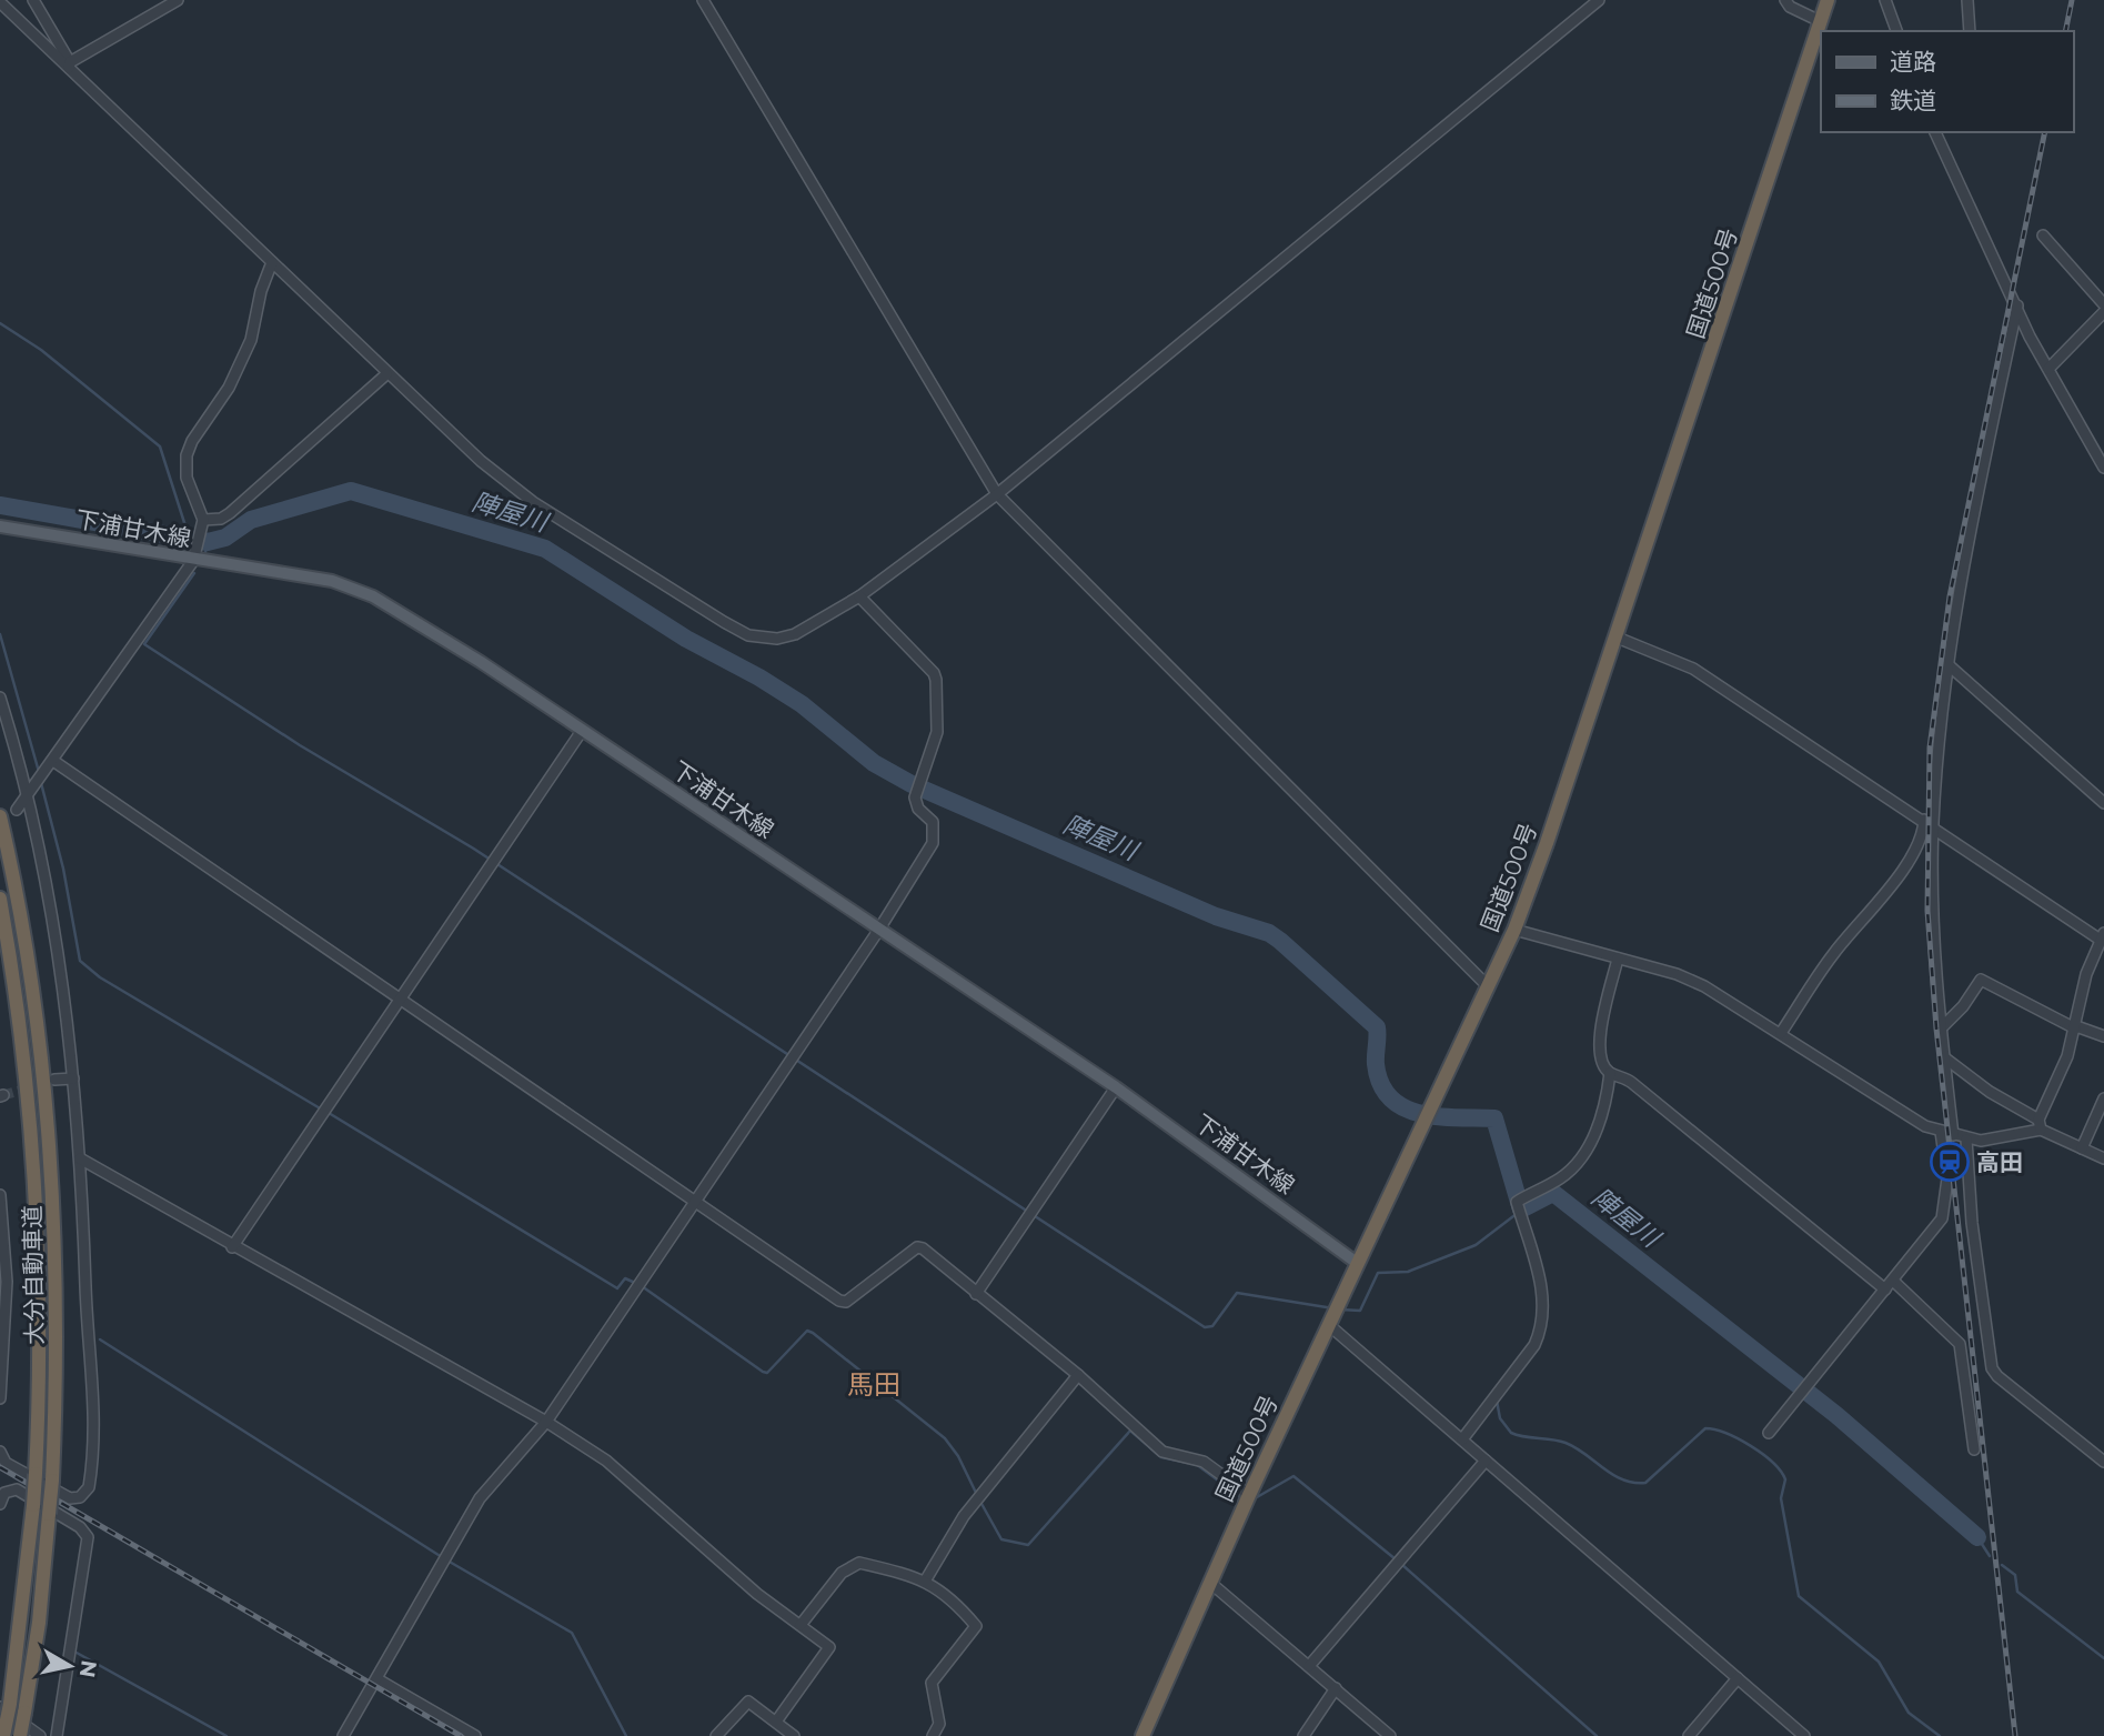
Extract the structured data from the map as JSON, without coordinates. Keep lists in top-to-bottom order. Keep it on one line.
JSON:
{"streets":{"highway":["国道500号","大分自動車道"],"main road":["下浦甘木線"]},"crossings":[["国道500号","下浦甘木線"]],"districts":["馬田"],"water":["陣屋川"],"places":{"station":["高田"]},"legend":["道路","鉄道"],"north":"right"}
